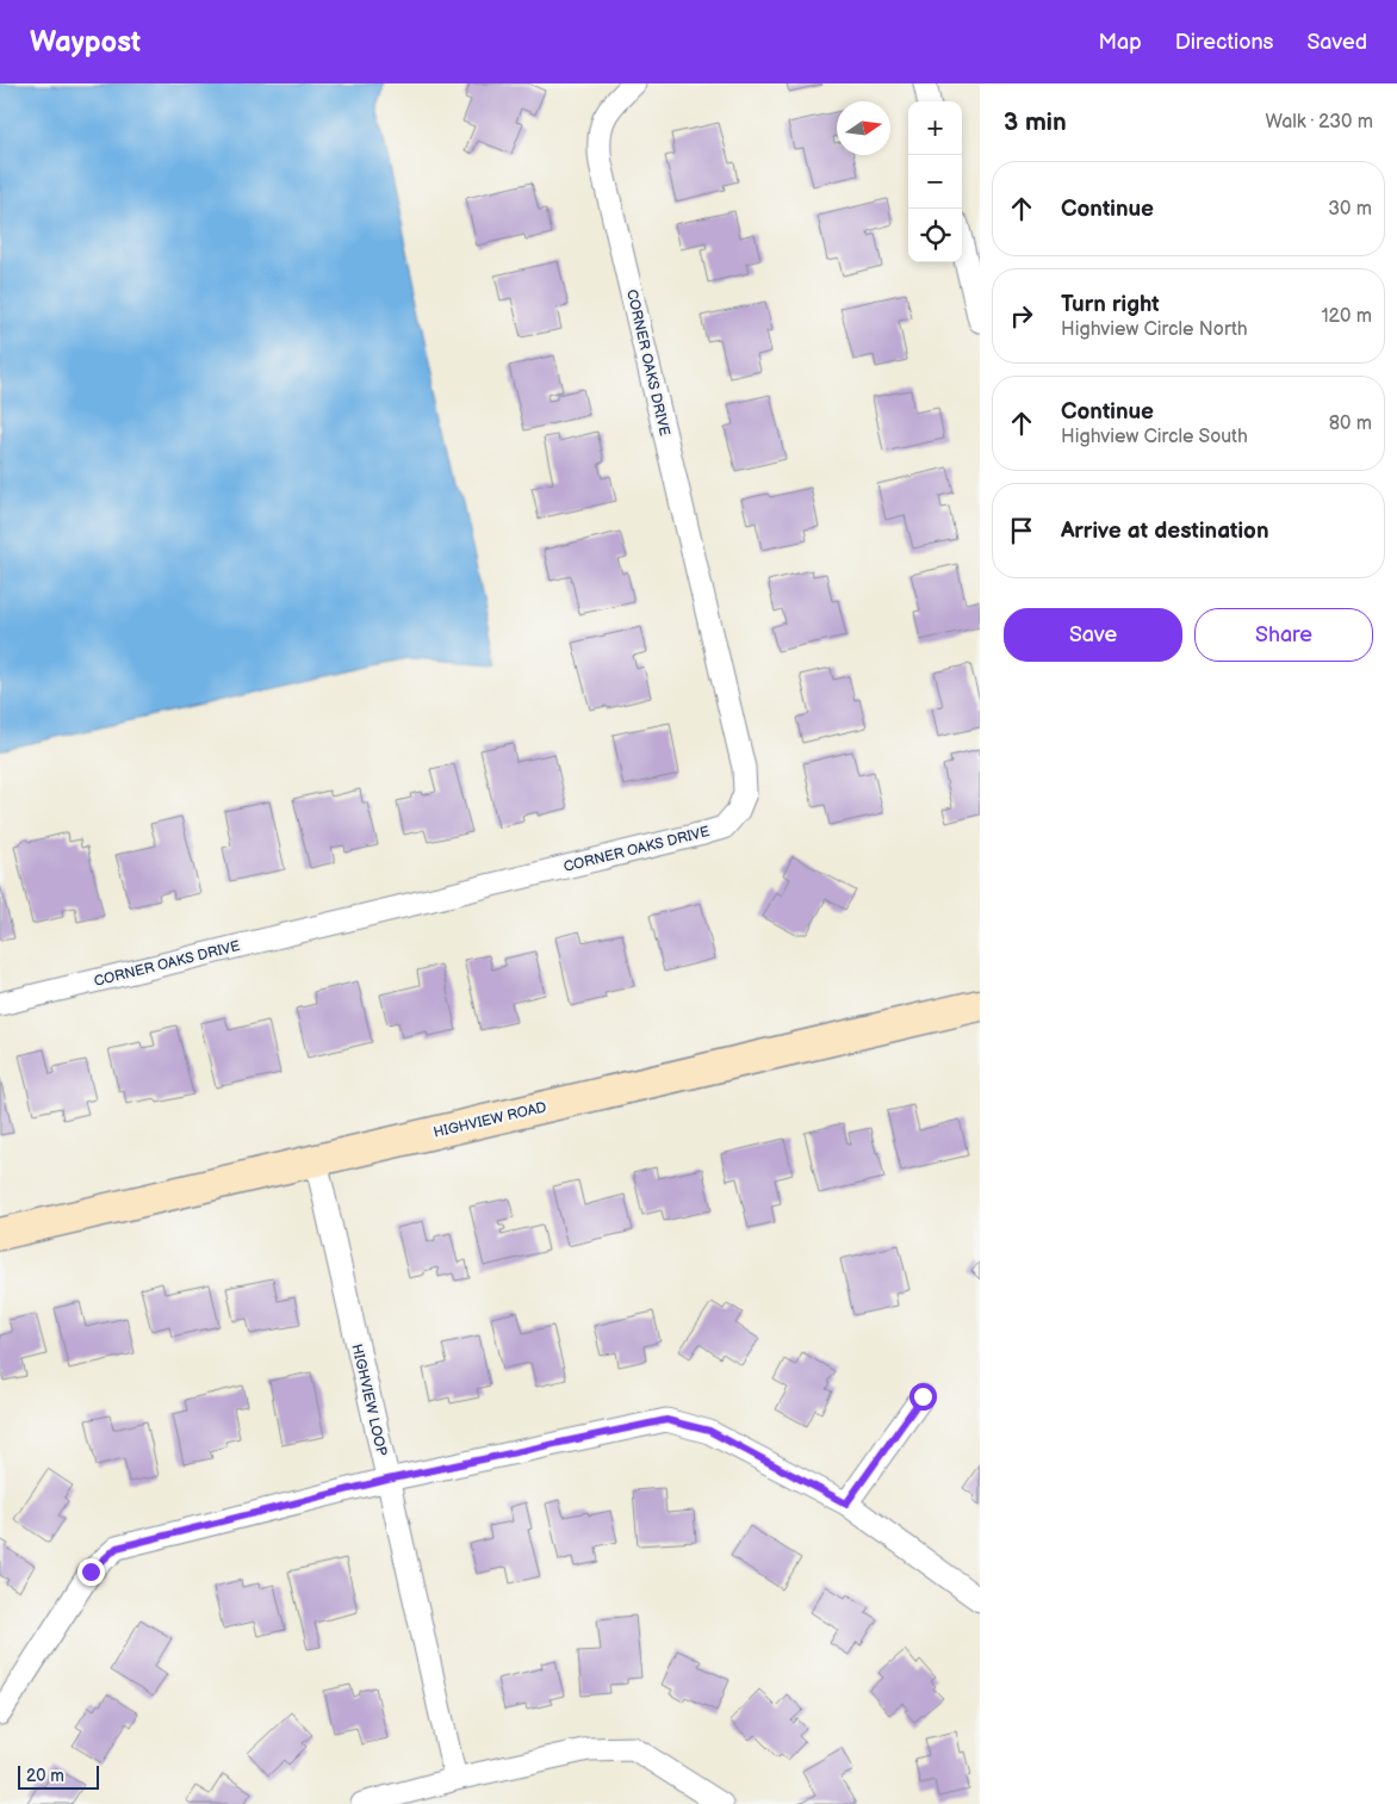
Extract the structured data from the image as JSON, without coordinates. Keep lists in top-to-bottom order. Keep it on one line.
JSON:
{"streets":{"street":["CORNER OAKS DRIVE","HIGHVIEW ROAD","HIGHVIEW LOOP"]},"crossings":[["HIGHVIEW ROAD","HIGHVIEW LOOP"]],"scale_bar":"20 m","north":"right","page":{"header":"Waypost","nav":["Map","Directions","Saved"],"heading":["3 min","Walk · 230 m"],"map_buttons":["+","−"],"list":[["Continue","30 m"],["Turn right","Highview Circle North","120 m"],["Continue","Highview Circle South","80 m"],"Arrive at destination"],"buttons":["Save","Share"],"scale":"20 m"}}
